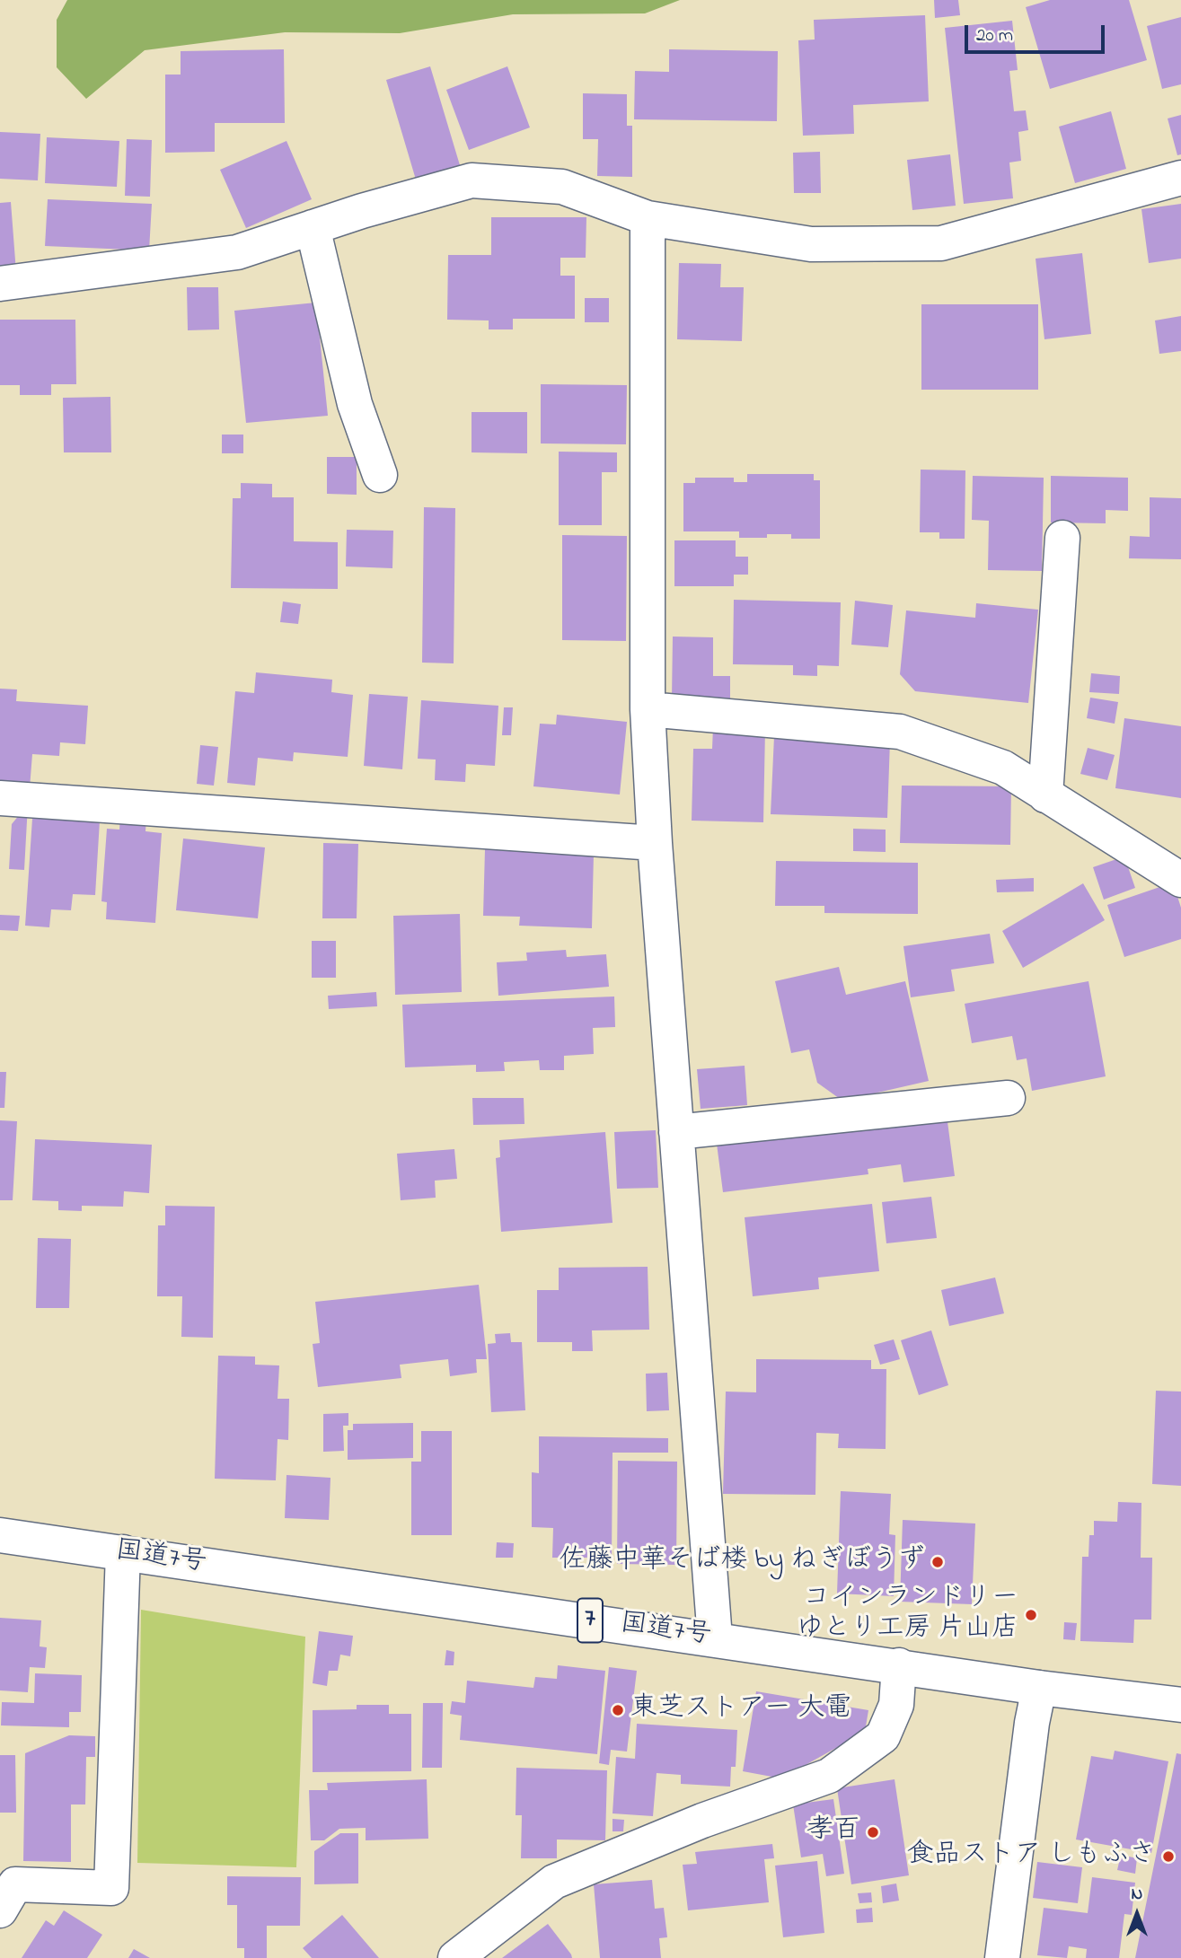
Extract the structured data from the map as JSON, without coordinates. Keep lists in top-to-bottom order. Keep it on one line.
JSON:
{"streets":{"main road":["国道7号","7"]},"places":["佐藤中華そば楼 by ねぎぼうず","コインランドリー ゆとり工房 片山店","東芝ストアー 大電","孝百","食品ストア しもふさ"],"scale_bar":"20 m","north":"top"}
